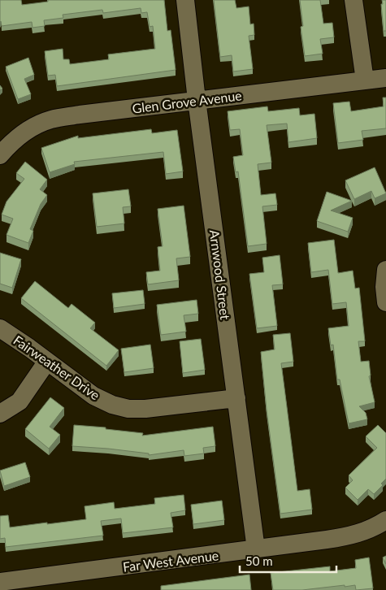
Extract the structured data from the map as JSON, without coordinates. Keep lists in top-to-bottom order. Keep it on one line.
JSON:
{"streets":{"street":["Glen Grove Avenue","Arnwood Street","Fairweather Drive","Far West Avenue"]},"crossings":[["Glen Grove Avenue","Arnwood Street"],["Arnwood Street","Fairweather Drive"],["Arnwood Street","Far West Avenue"]],"scale_bar":"50 m"}
